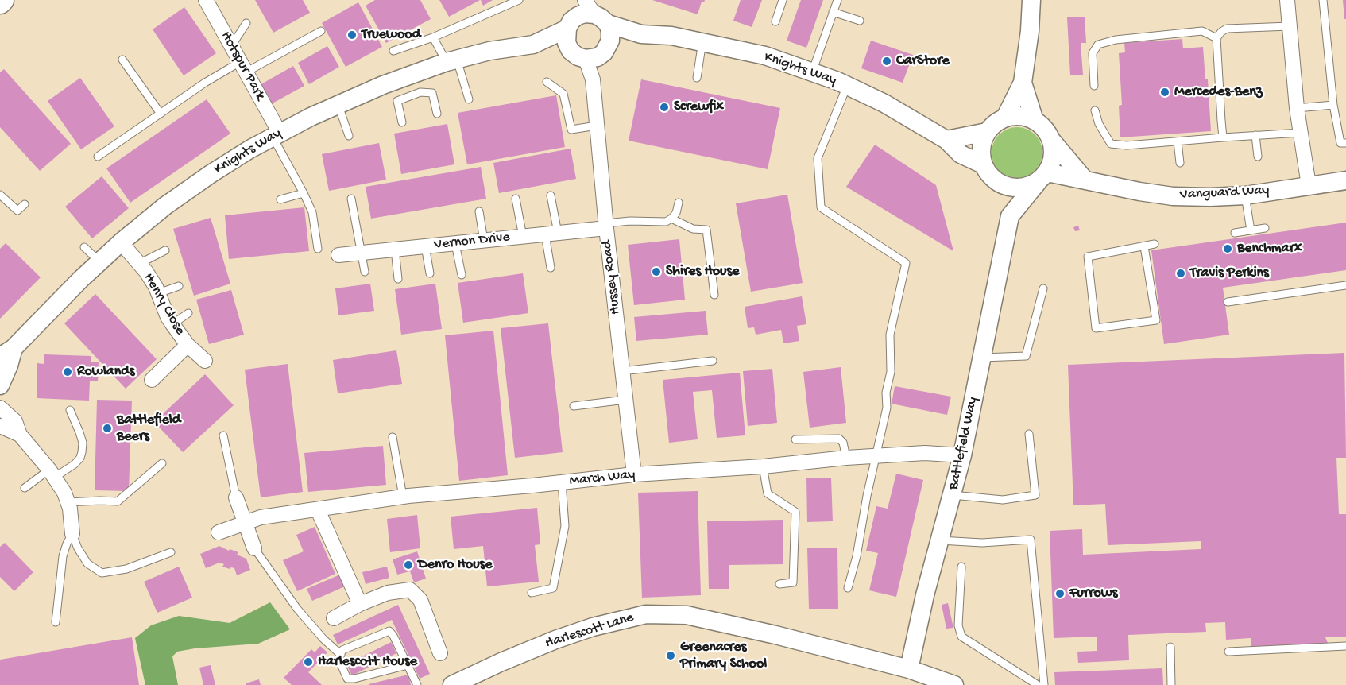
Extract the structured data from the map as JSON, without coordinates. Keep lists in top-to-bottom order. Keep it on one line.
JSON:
{"streets":{"street":["Hotspur Park","Knights Way","Vanguard Way","Vernon Drive","Hussey Road","Henry Close","Battlefield Way","March Way","Harlescott Lane"]},"crossings":[["Hotspur Park","Knights Way"],["Knights Way","Vanguard Way"],["Knights Way","Hussey Road"],["Knights Way","Henry Close"],["Knights Way","Battlefield Way"],["Vanguard Way","Battlefield Way"],["Vernon Drive","Hussey Road"],["Hussey Road","March Way"],["Battlefield Way","March Way"],["Battlefield Way","Harlescott Lane"]],"places":["Truewood","CarStore","Mercedes-Benz","Screwfix","Benchmarx","Shires House","Travis Perkins","Rowlands","Battlefield Beers","Denro House","Furrows","Greenacres Primary School","Harlescott House"]}
